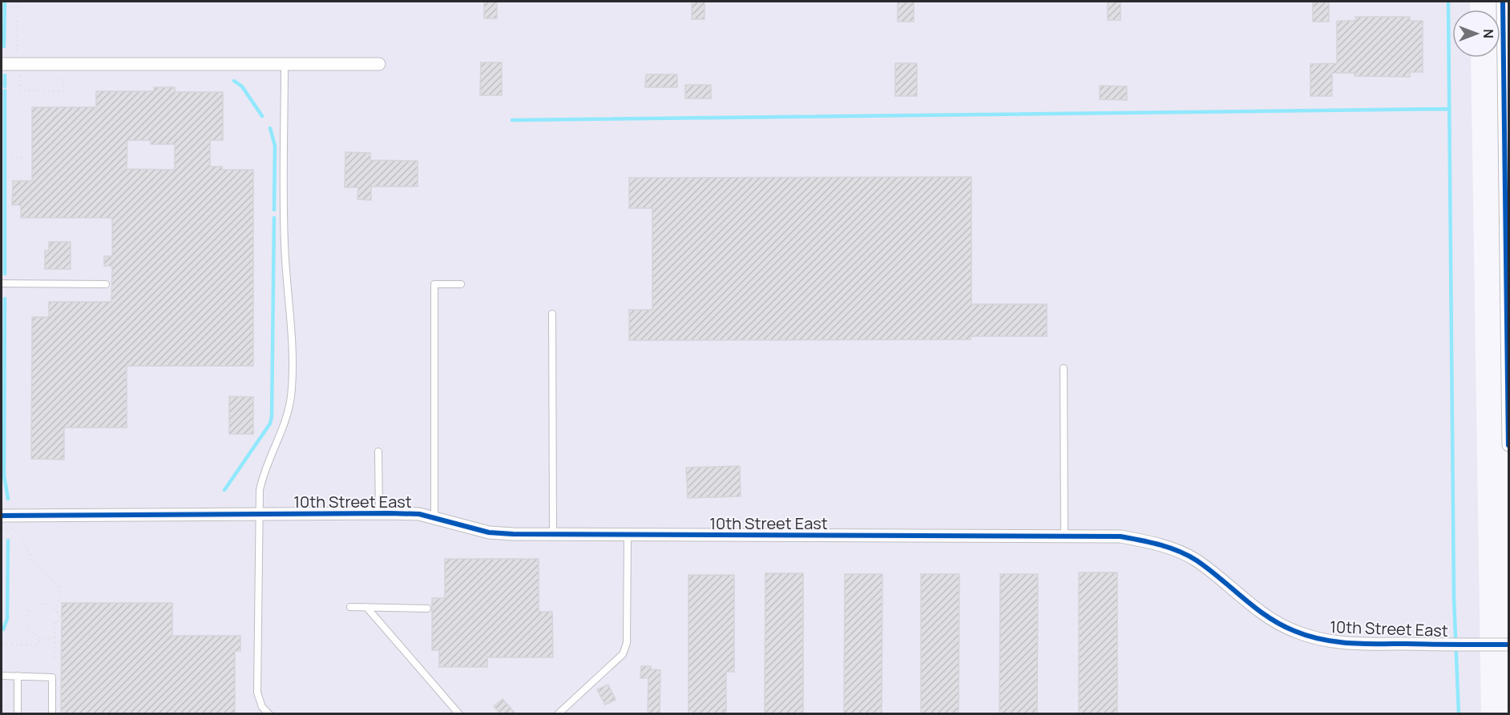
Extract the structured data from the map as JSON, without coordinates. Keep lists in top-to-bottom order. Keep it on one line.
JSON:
{"streets":{"street":["10th Street East"]},"north":"right"}
